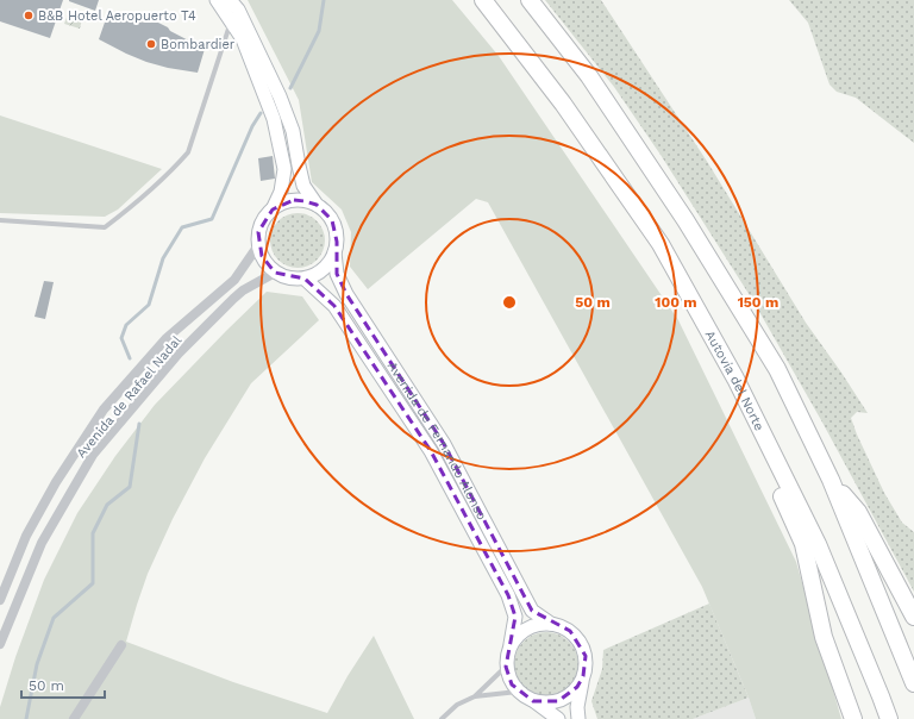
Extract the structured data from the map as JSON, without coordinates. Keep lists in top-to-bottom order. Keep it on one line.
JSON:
{"streets":{"highway":["Autovía del Norte"],"street":["Avenida de Rafael Nadal","Avenida de Fernando Alonso"]},"crossings":[["Avenida de Rafael Nadal","Avenida de Fernando Alonso"]],"places":["B&B Hotel Aeropuerto T4","Bombardier"],"scale_bar":"50 m","rings":["50 m","100 m","150 m"]}
